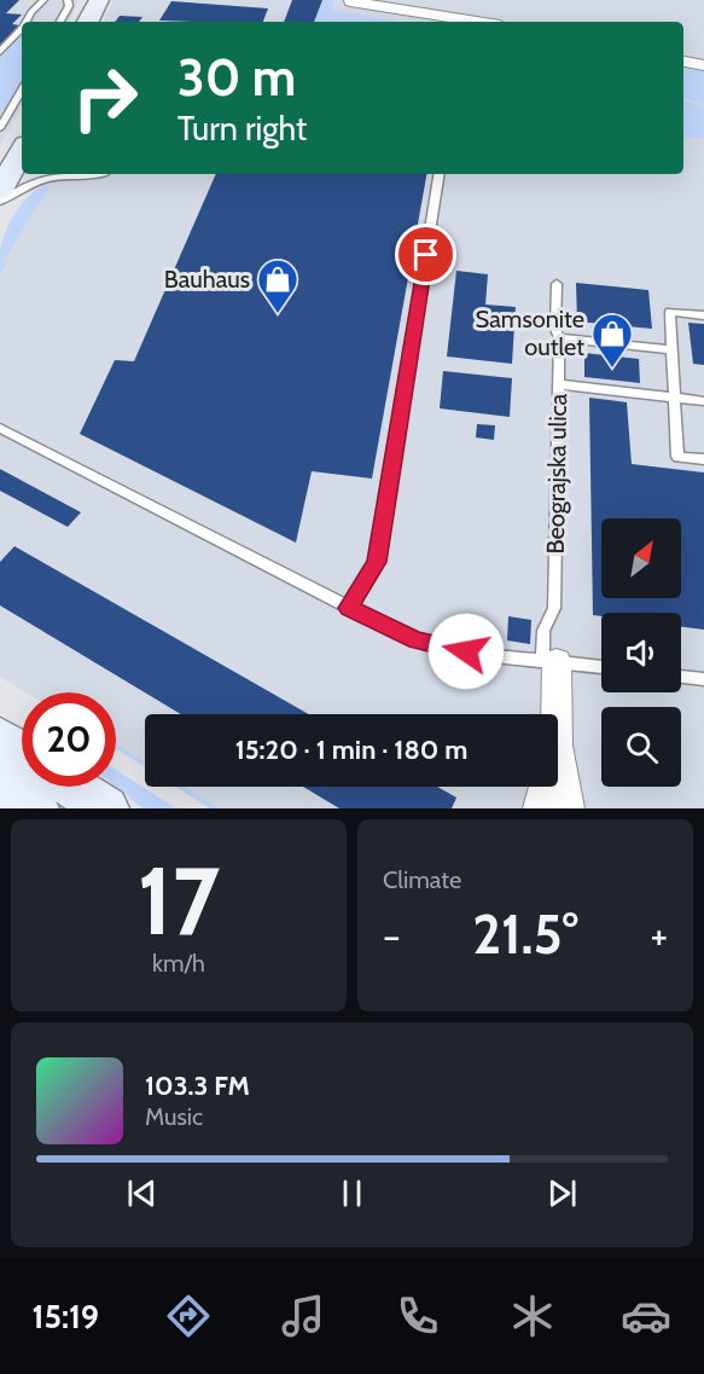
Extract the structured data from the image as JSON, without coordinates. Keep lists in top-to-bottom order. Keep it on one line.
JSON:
{"streets":{"lane":["Beograjska ulica"]},"places":{"shop":["Bauhaus","Samsonite outlet"]},"north":"top right","page":{"turn":["30 m","Turn right"],"limit":"20","trip":"15:20 · 1 min · 180 m","tile":[["17","km/h"],"Climate"],"heat":["−","21.5°","+"],"song":["103.3 FM","Music"],"tabs":"15:19"}}
